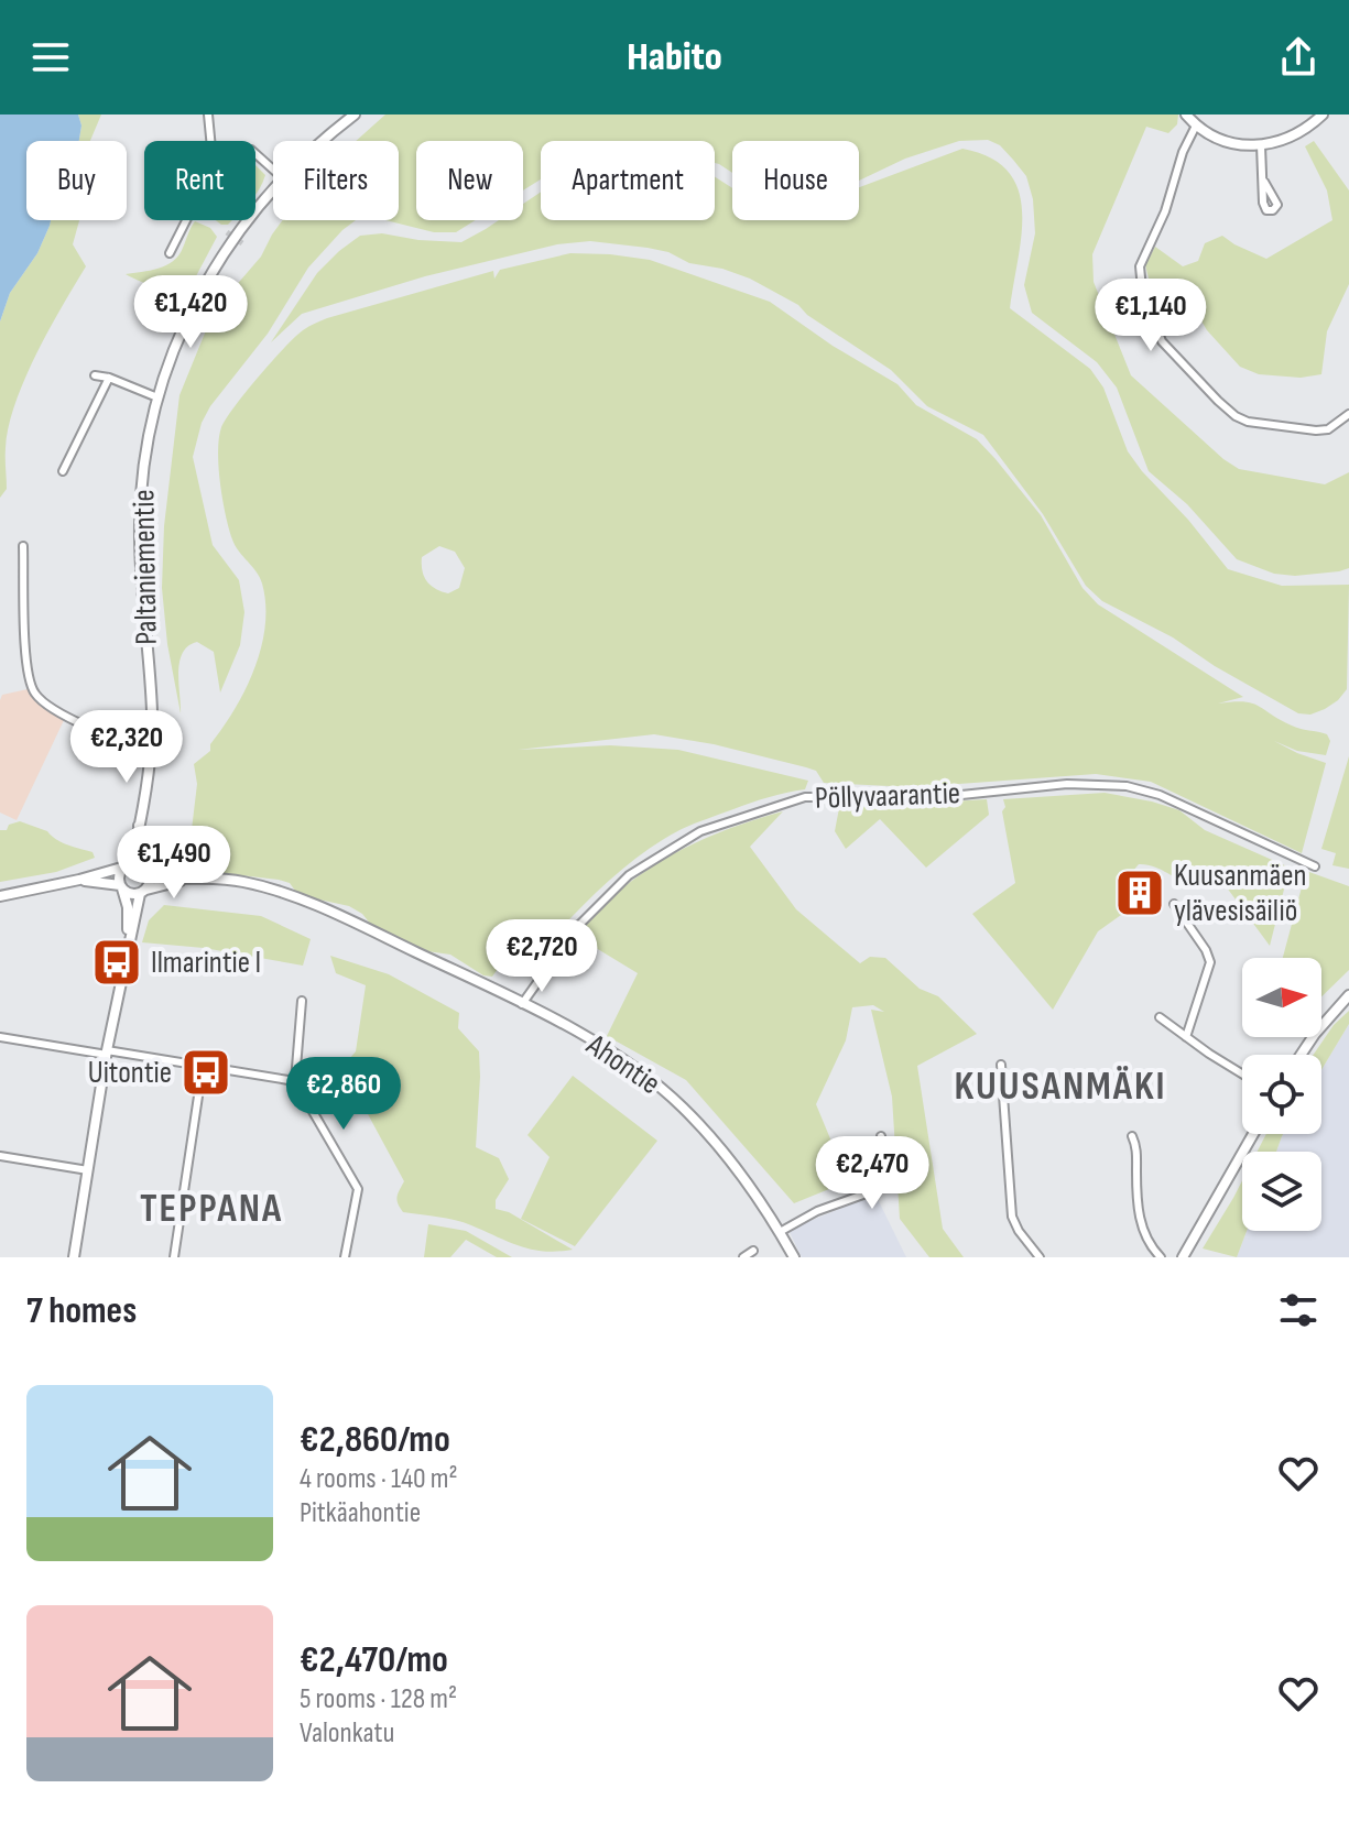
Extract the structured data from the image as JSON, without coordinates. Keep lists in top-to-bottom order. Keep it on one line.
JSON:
{"streets":{"street":["Paltaniementie","Pöllyvaarantie","Ahontie"]},"crossings":[["Paltaniementie","Ahontie"],["Pöllyvaarantie","Ahontie"]],"districts":["KUUSANMÄKI","TEPPANA"],"places":{"building":["Kuusanmäen ylävesisäiliö"],"bus stop":["Ilmarintie I","Uitontie"]},"north":"right","page":{"header":"Habito","chip":["Buy","Rent","Filters","New","Apartment","House"],"price":["€1,420","€1,140","€2,320","€1,490","€2,720","€2,860","€2,470"],"heading":"7 homes","list":[{"name":"€2,860/mo","note":"4 rooms · 140 m² · Pitkäahontie"},{"name":"€2,470/mo","note":"5 rooms · 128 m² · Valonkatu"}]}}
